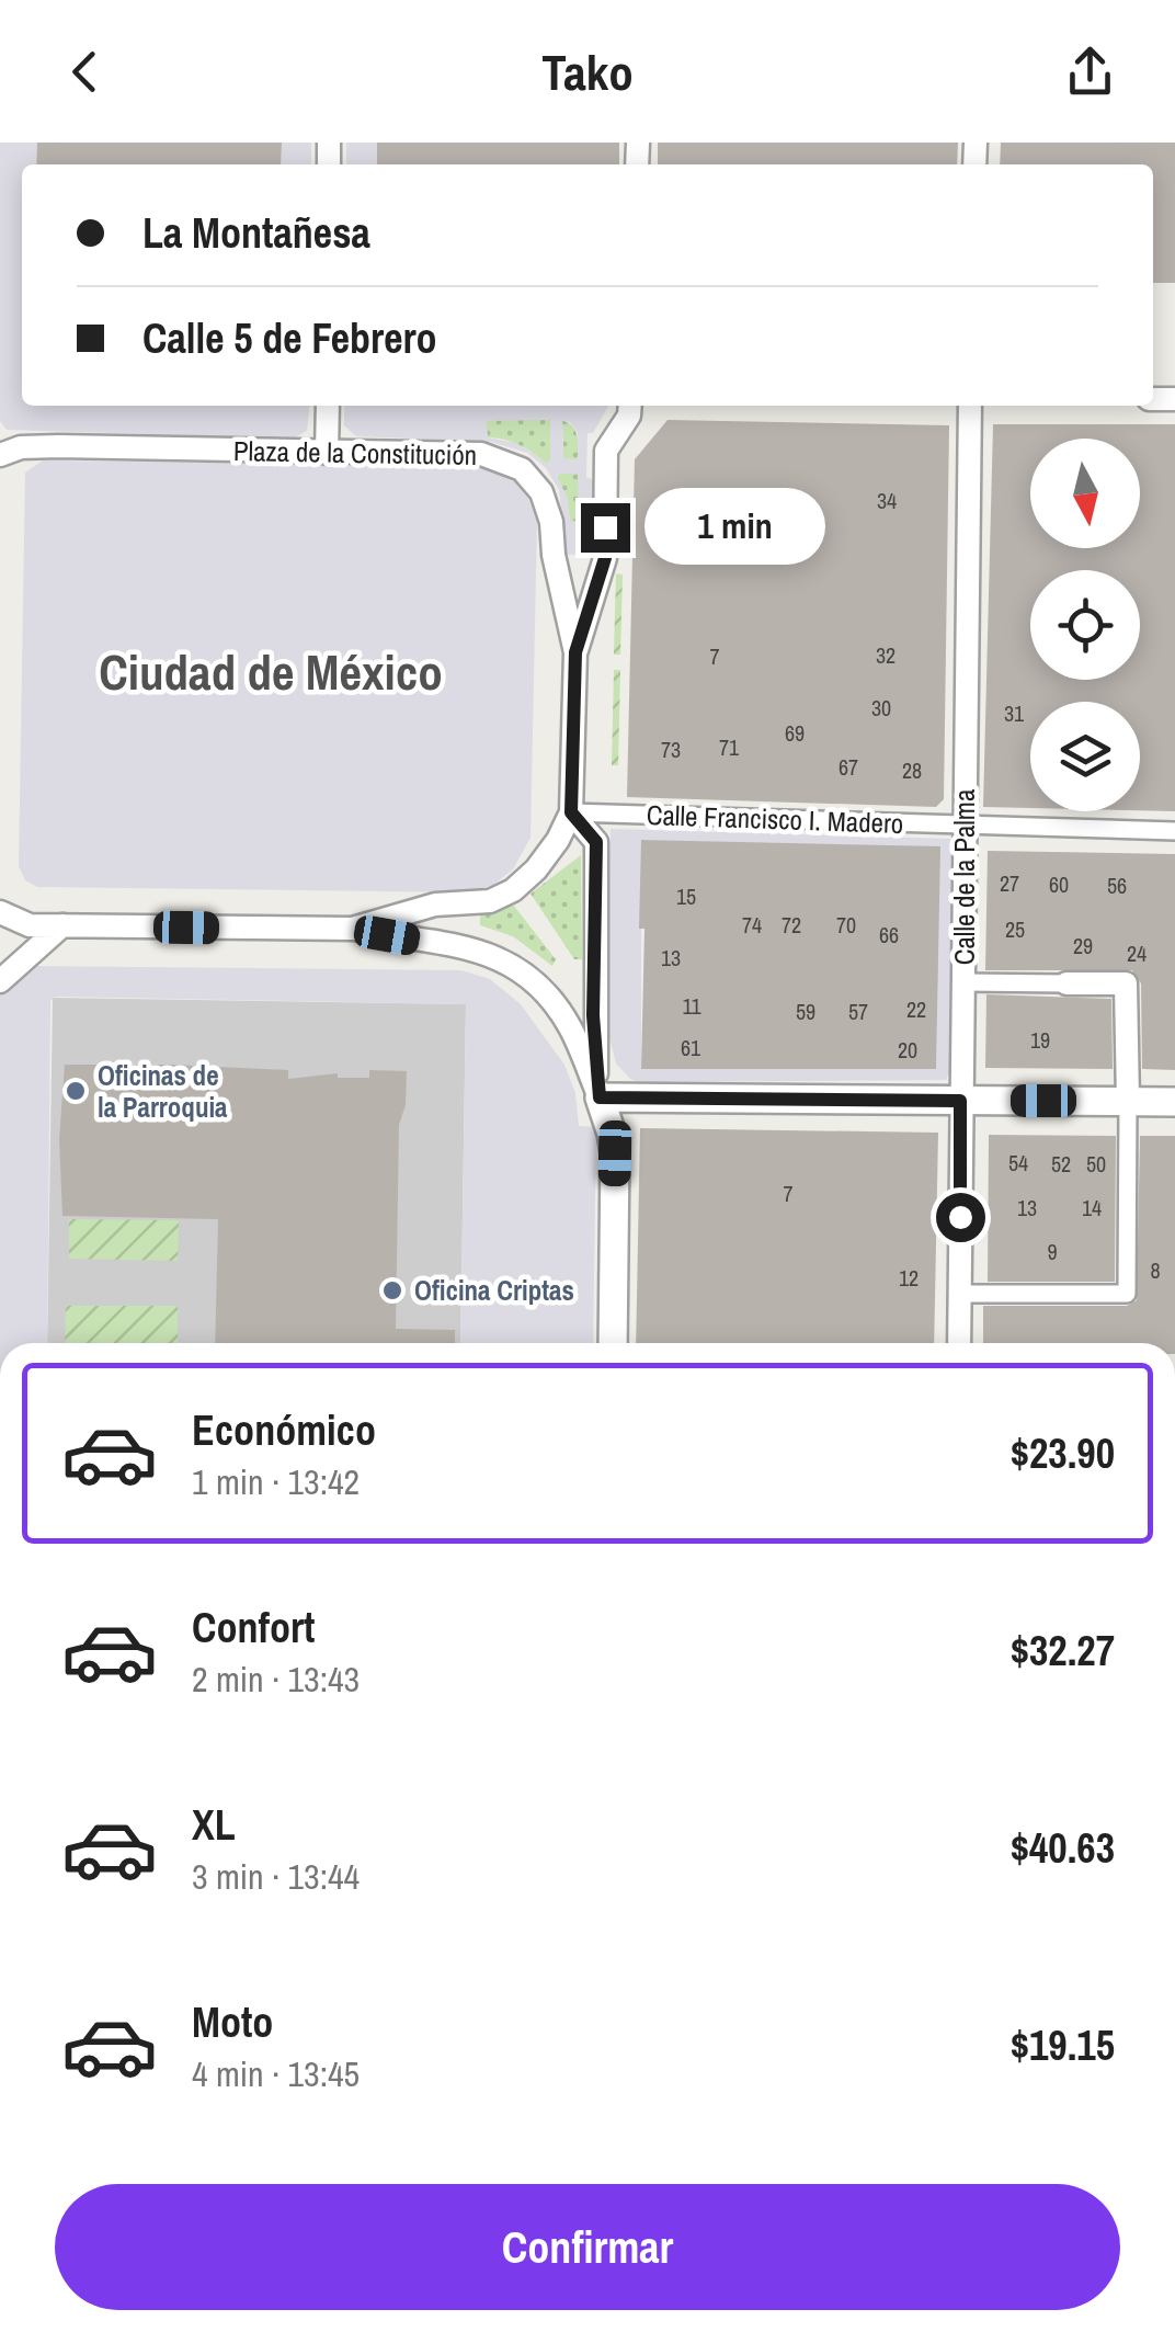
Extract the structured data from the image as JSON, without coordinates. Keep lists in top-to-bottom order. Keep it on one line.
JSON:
{"streets":{"street":["Plaza de la Constitución","Calle Francisco I. Madero","Calle de la Palma"]},"crossings":[["Plaza de la Constitución","Calle Francisco I. Madero"],["Calle Francisco I. Madero","Calle de la Palma"]],"districts":["Ciudad de México"],"places":["Oficinas de la Parroquia","Oficina Criptas"],"house_numbers":["34","32","7","30","31","69","71","73","67","28","27","60","56","15","74","72","70","25","66","29","24","13","11","22","59","57","19","61","20","54","52","50","7","13","14","9","8","12"],"north":"bottom","page":{"header":"Tako","banner":["La Montañesa","Calle 5 de Febrero"],"bubble":"1 min","list":[{"name":"Económico","note":"1 min · 13:42","value":"$23.90"},{"name":"Confort","note":"2 min · 13:43","value":"$32.27"},{"name":"XL","note":"3 min · 13:44","value":"$40.63"},{"name":"Moto","note":"4 min · 13:45","value":"$19.15"}],"buttons":"Confirmar"}}
